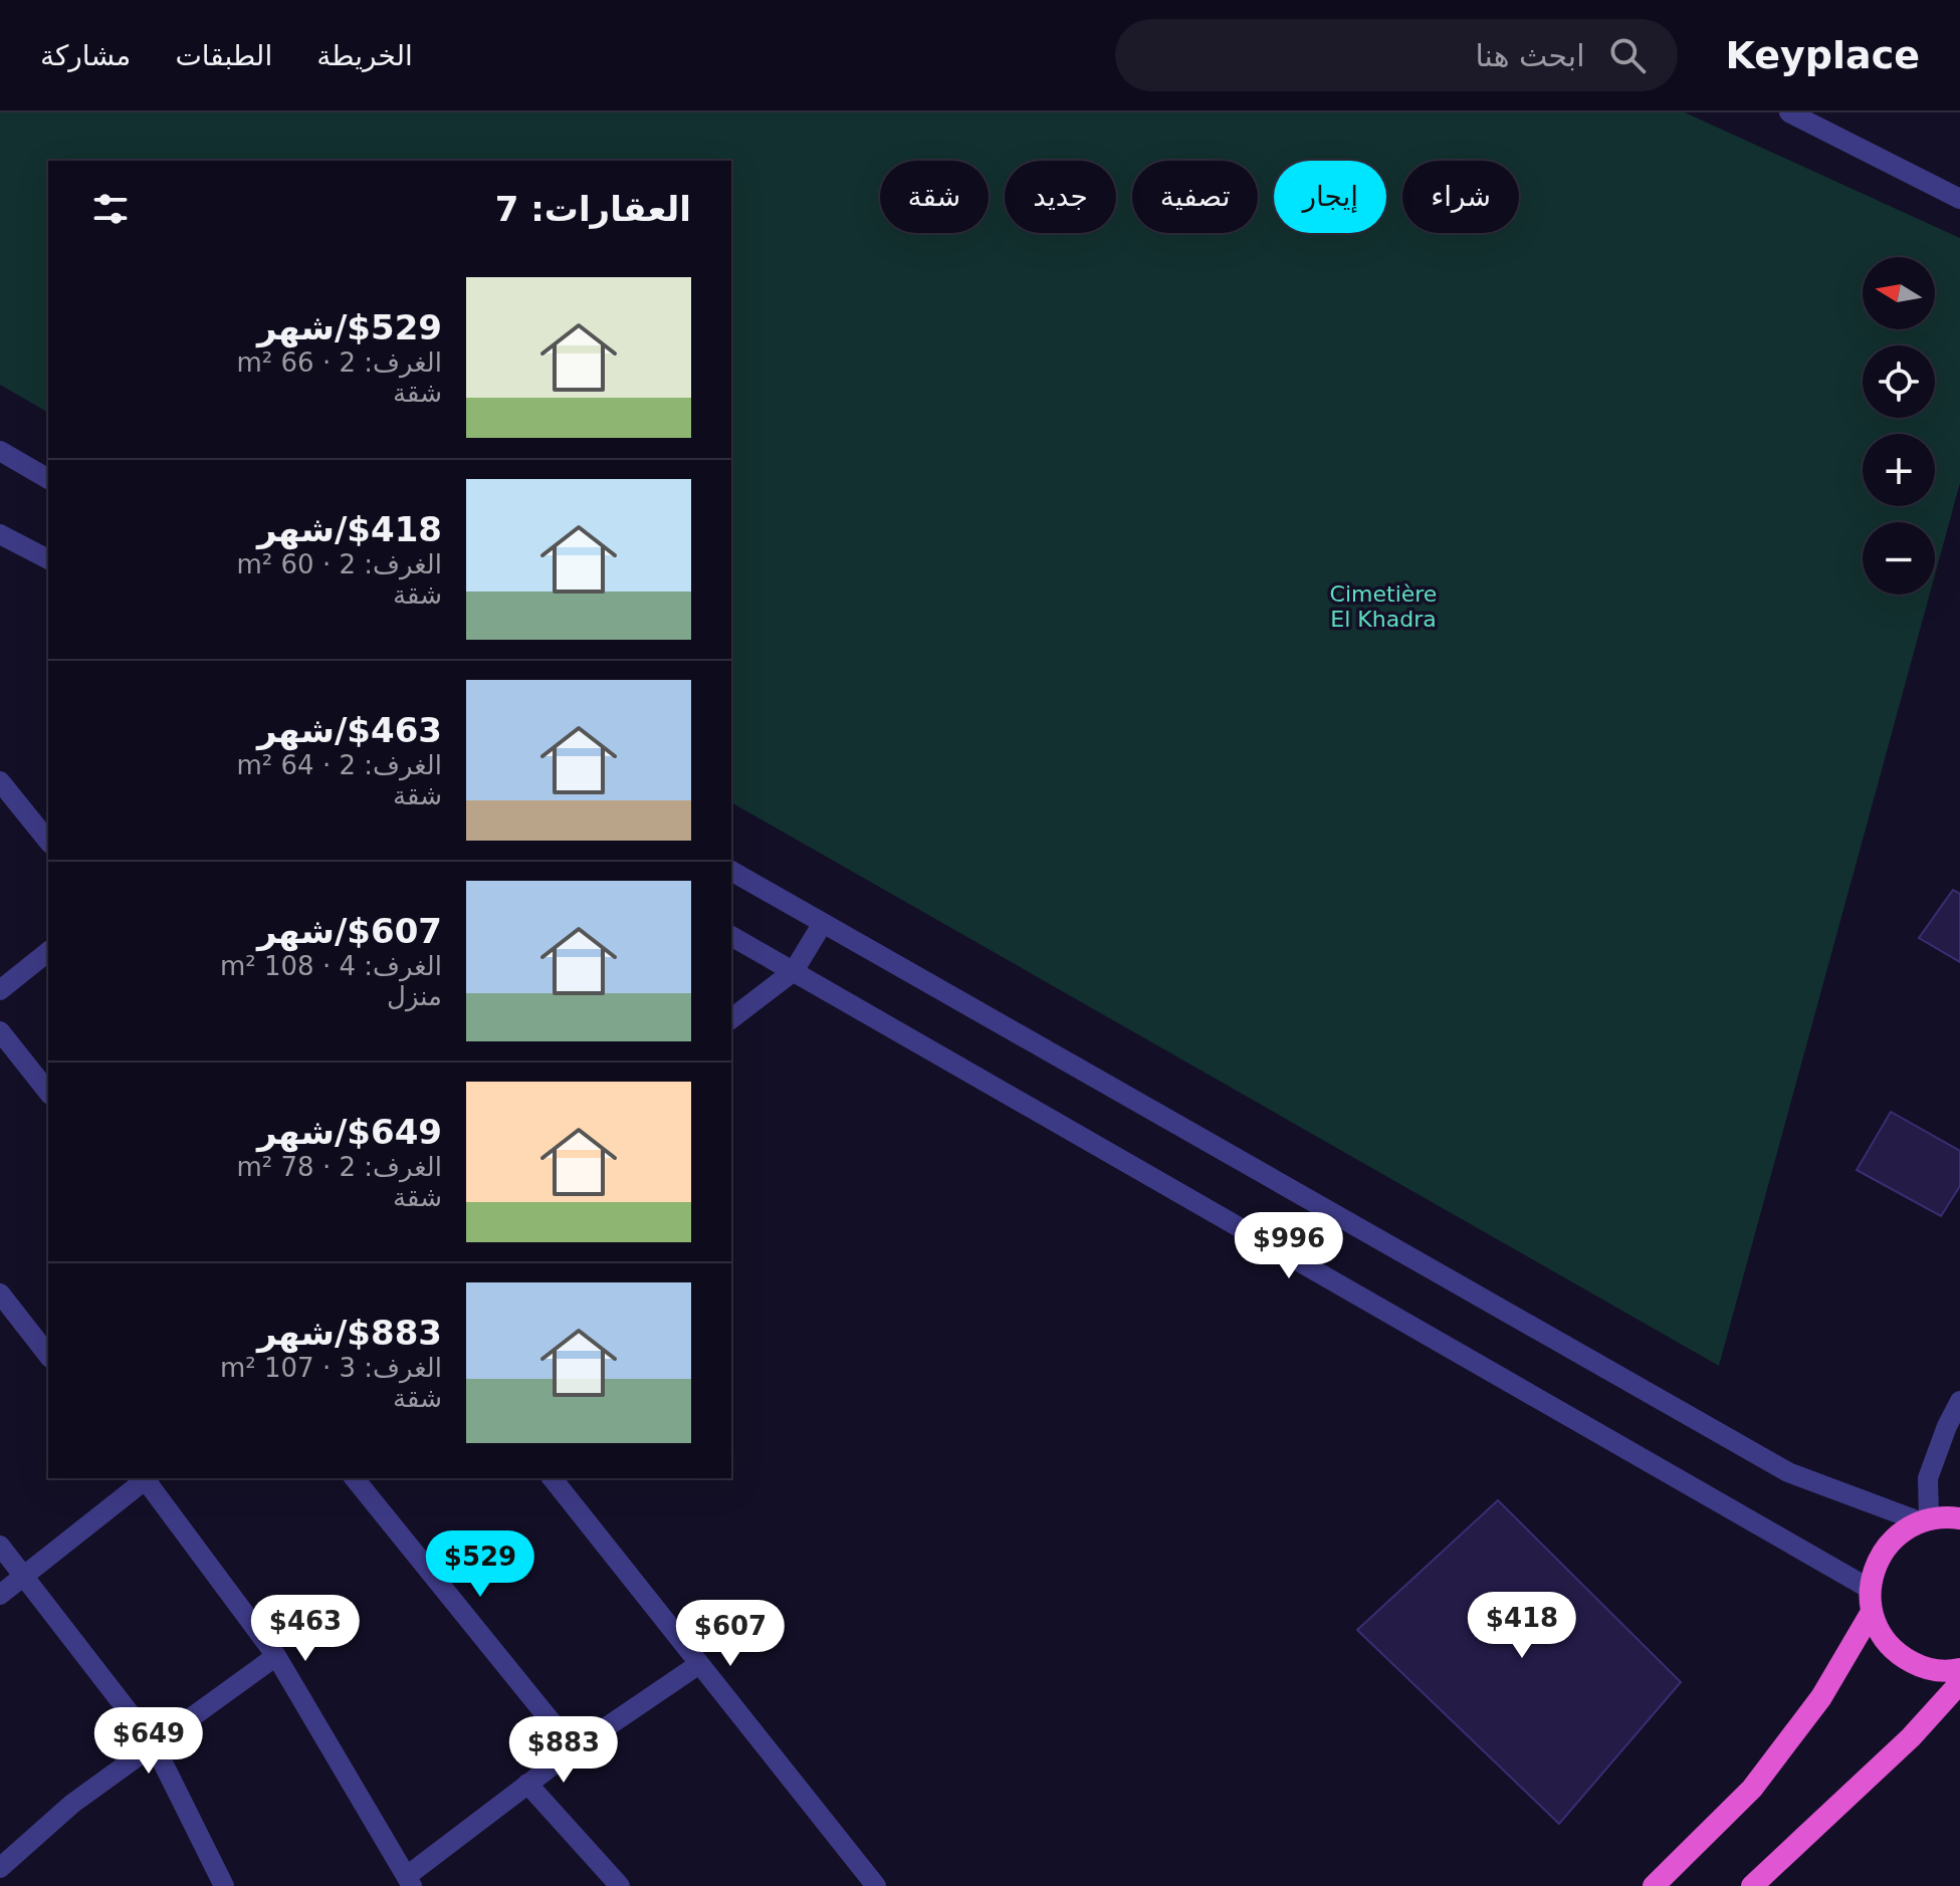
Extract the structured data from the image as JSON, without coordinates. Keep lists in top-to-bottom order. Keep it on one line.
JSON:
{"parks":["Cimetière El Khadra"],"north":"left","page":{"header":"Keyplace","search":"ابحث هنا","nav":["الخريطة","الطبقات","مشاركة"],"chip":["شراء","إيجار","تصفية","جديد","شقة"],"heading":"العقارات: 7","map_buttons":["+","−"],"list":[{"name":"$529/شهر","note":"الغرف: 2 · 66 m² · شقة"},{"name":"$418/شهر","note":"الغرف: 2 · 60 m² · شقة"},{"name":"$463/شهر","note":"الغرف: 2 · 64 m² · شقة"},{"name":"$607/شهر","note":"الغرف: 4 · 108 m² · منزل"},{"name":"$649/شهر","note":"الغرف: 2 · 78 m² · شقة"},{"name":"$883/شهر","note":"الغرف: 3 · 107 m² · شقة"}],"price":["$996","$529","$418","$463","$607","$649","$883"]}}
